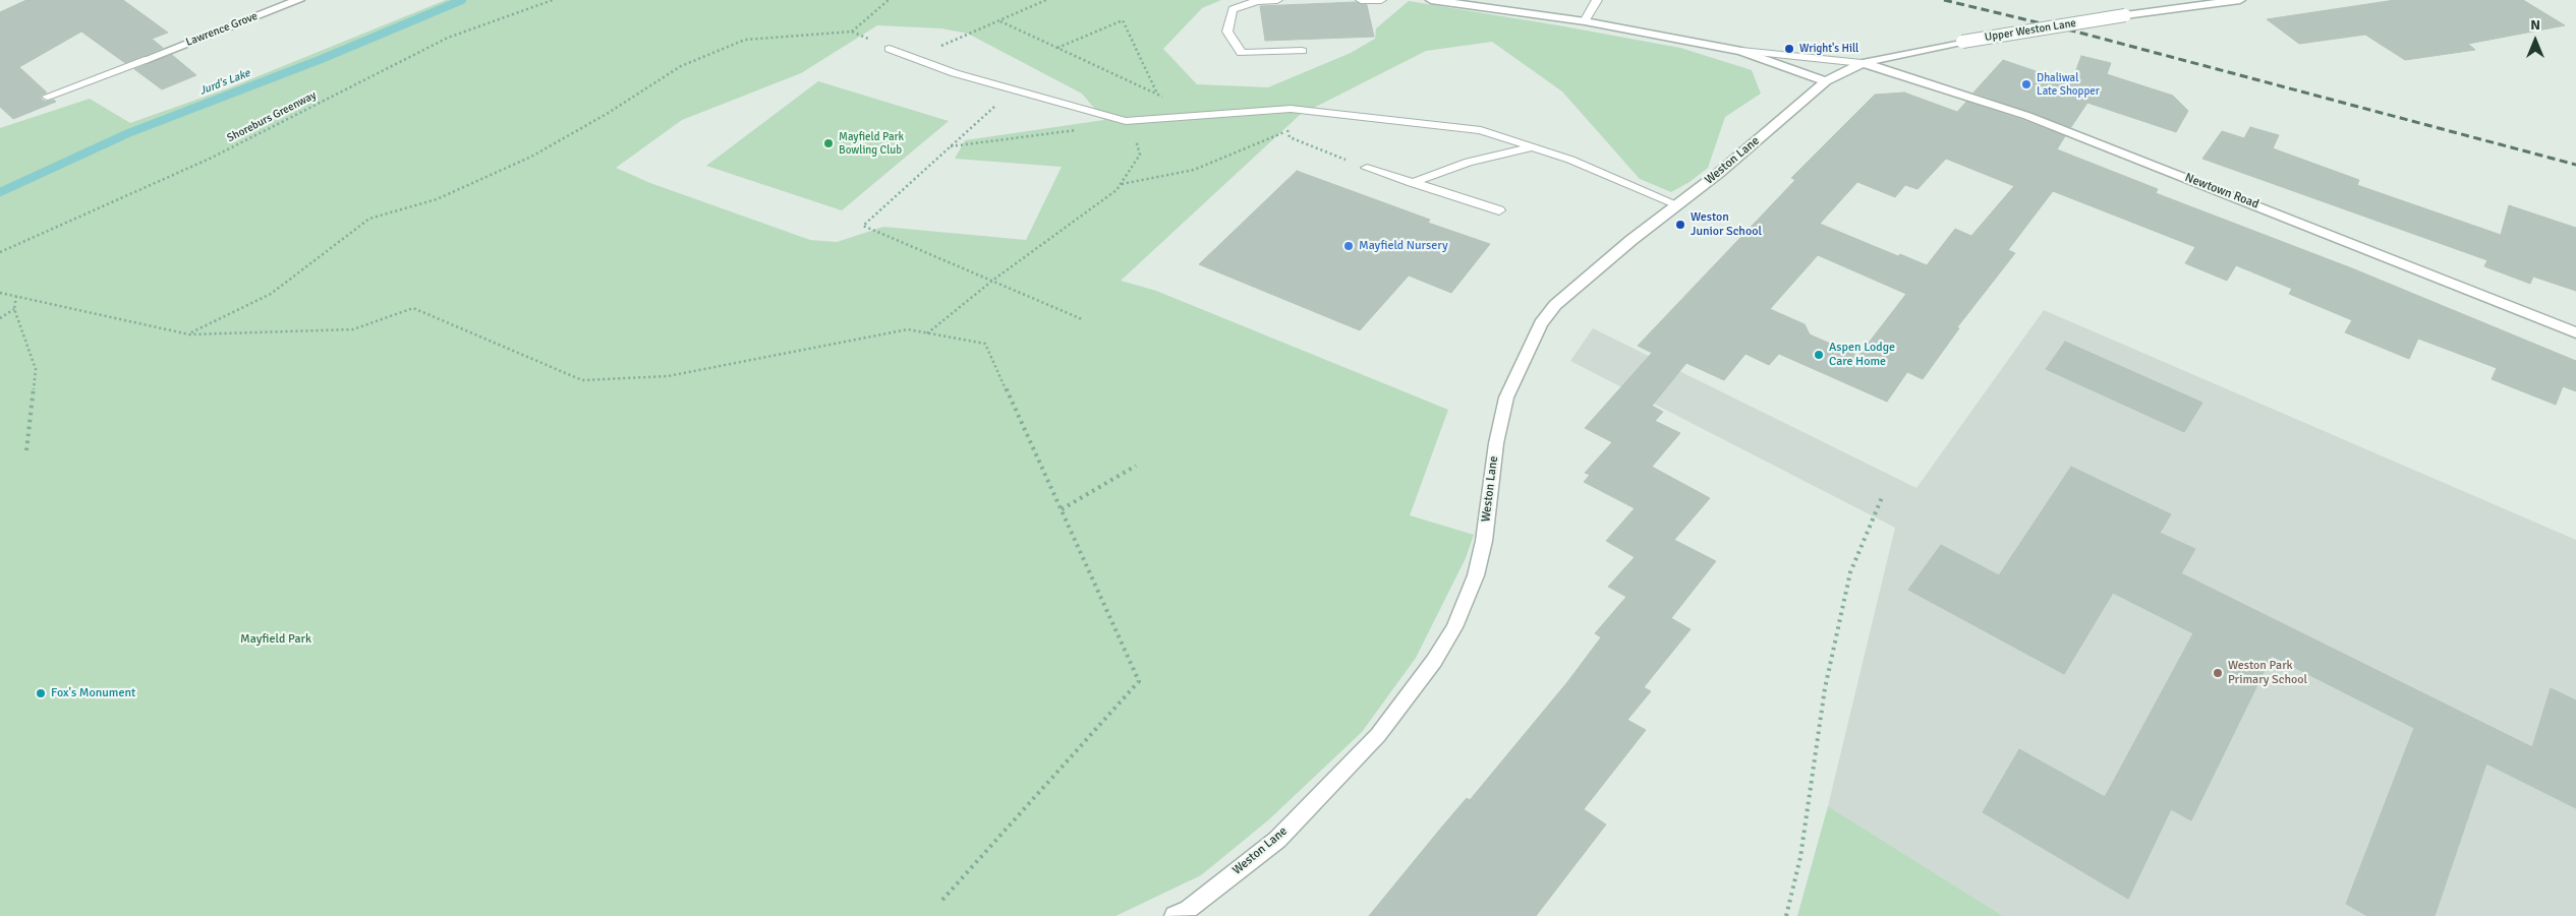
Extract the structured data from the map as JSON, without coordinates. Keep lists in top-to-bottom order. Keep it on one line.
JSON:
{"streets":{"street":["Lawrence Grove","Upper Weston Lane","Weston Lane","Newtown Road"],"path":["Shoreburs Greenway"]},"crossings":[["Upper Weston Lane","Weston Lane"],["Upper Weston Lane","Newtown Road"]],"water":["Jurd's Lake"],"parks":["Mayfield Park"],"places":["Wright's Hill","Dhaliwal Late Shopper","Mayfield Park Bowling Club","Weston Junior School","Mayfield Nursery","Aspen Lodge Care Home","Weston Park Primary School","Fox's Monument"],"north":"top"}
